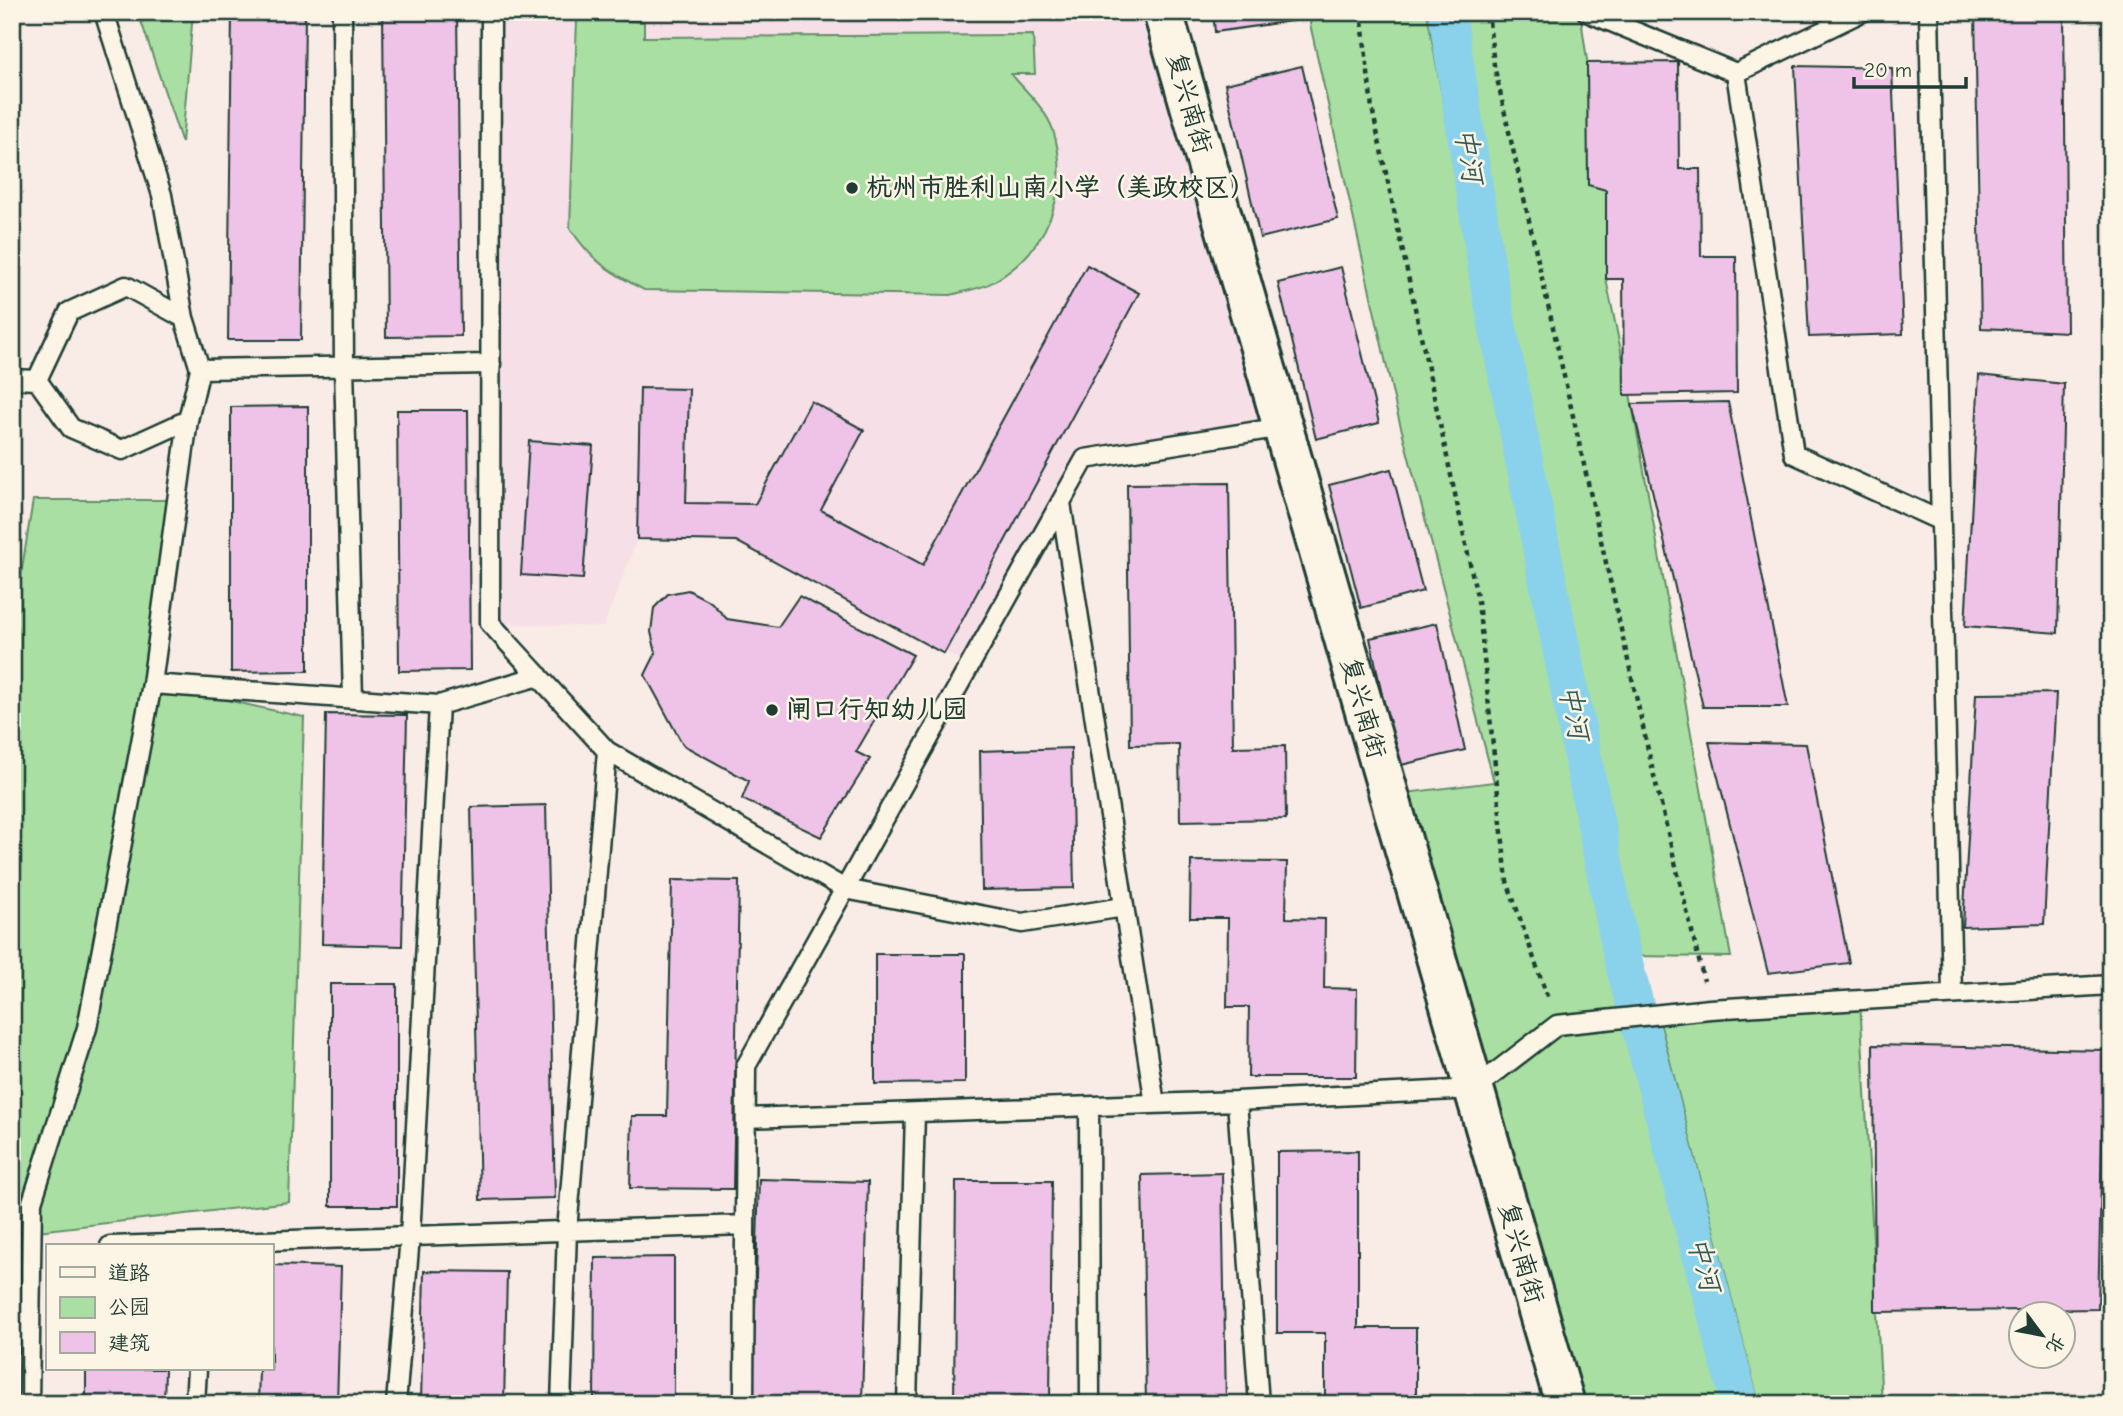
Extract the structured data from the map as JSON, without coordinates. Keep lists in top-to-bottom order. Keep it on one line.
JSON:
{"streets":{"street":["复兴南街"]},"water":["中河"],"places":["杭州市胜利山南小学（美政校区）","闸口行知幼儿园"],"legend":["道路","公园","建筑"],"scale_bar":"20 m","north":"bottom right"}
